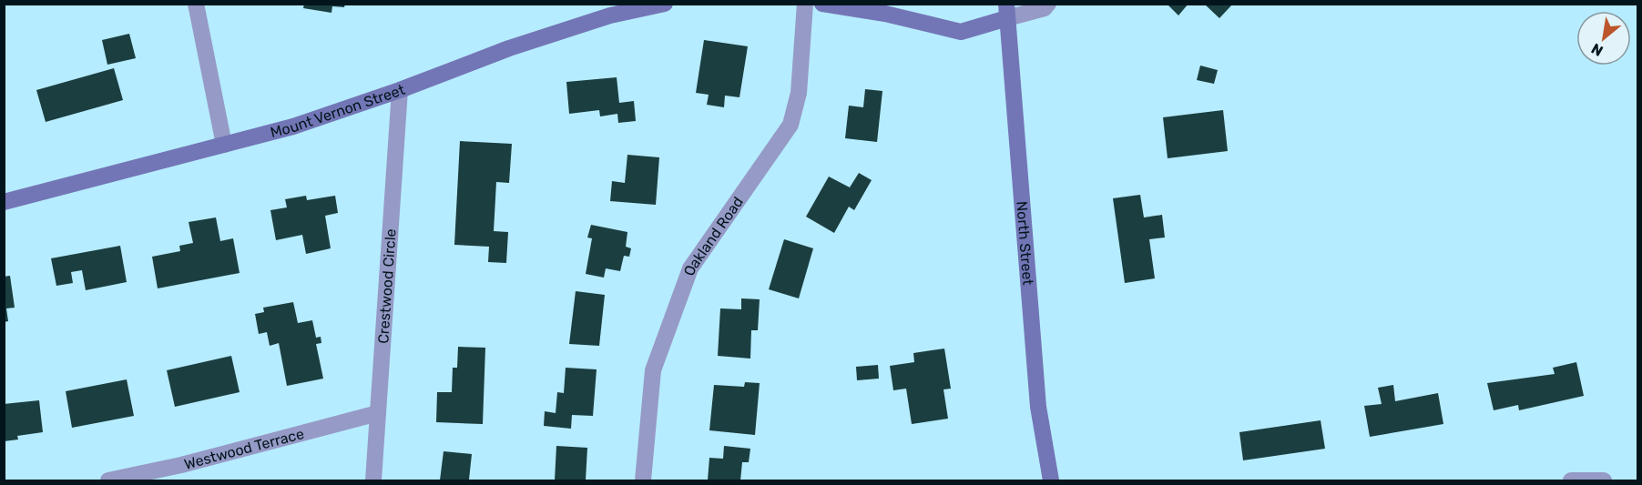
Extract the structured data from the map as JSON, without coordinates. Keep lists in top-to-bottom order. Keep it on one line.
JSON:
{"streets":{"main road":["Mount Vernon Street","North Street"],"street":["Oakland Road","Crestwood Circle","Westwood Terrace"]},"crossings":[["Mount Vernon Street","Crestwood Circle"],["Crestwood Circle","Westwood Terrace"]],"north":"bottom left"}
